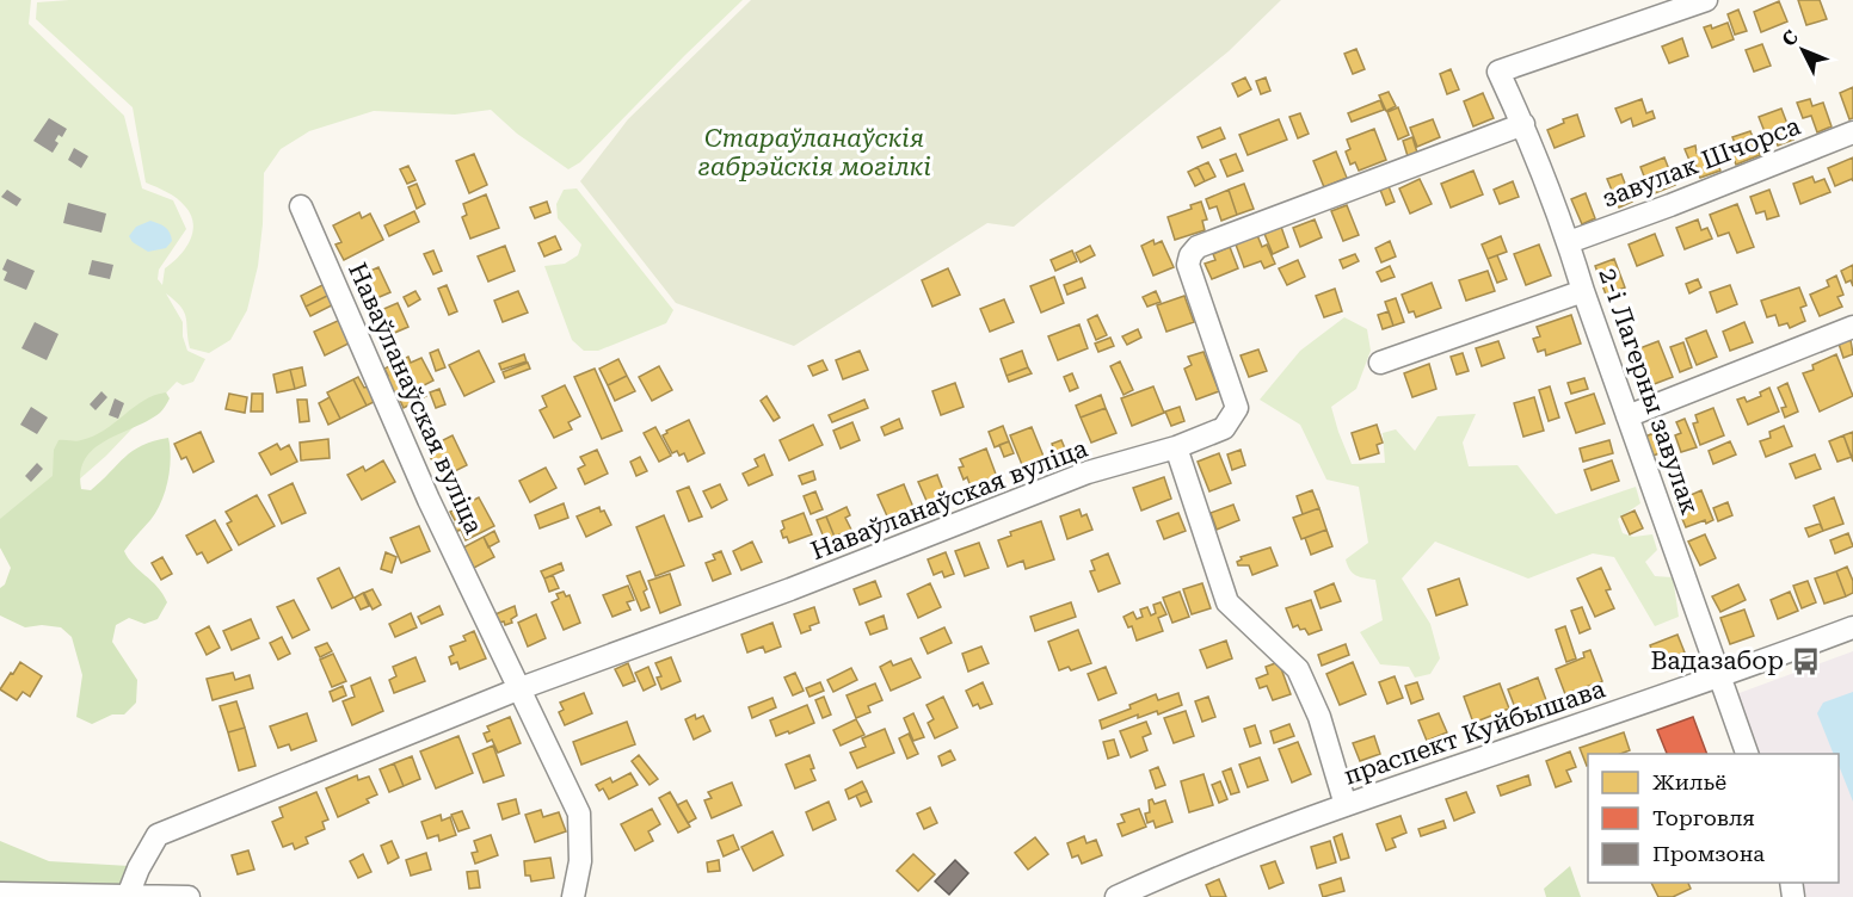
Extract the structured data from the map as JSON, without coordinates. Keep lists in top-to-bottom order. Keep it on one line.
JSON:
{"streets":{"street":["завулак Шчорса","2-і Лагерны завулак","Наваўланаўская вуліца","праспект Куйбышава"]},"crossings":[["завулак Шчорса","2-і Лагерны завулак"],["2-і Лагерны завулак","Наваўланаўская вуліца"],["2-і Лагерны завулак","праспект Куйбышава"]],"parks":["Стараўланаўскія габрэйскія могілкі"],"places":{"bus stop":["Вадазабор"]},"legend":["Жильё","Торговля","Промзона"],"north":"top left"}
